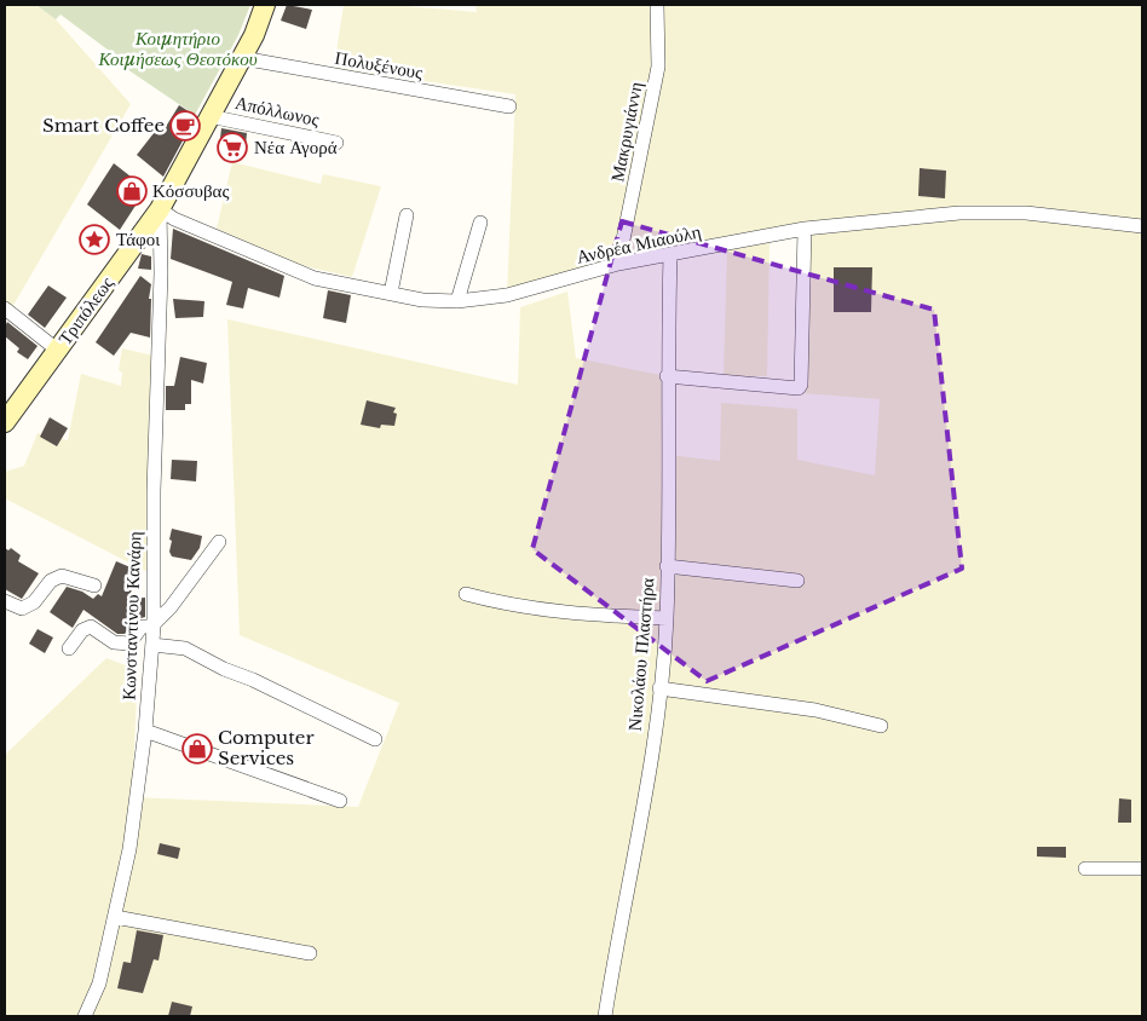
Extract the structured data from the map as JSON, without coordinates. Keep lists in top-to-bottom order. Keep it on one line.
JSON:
{"streets":{"main road":["Τριπόλεως"],"street":["Πολυξένους","Απόλλωνος","Μακρυγιάννη","Ανδρέα Μιαούλη","Κωνσταντίνου Κανάρη","Νικολάου Πλαστήρα"]},"crossings":[["Πολυξένους","Τριπόλεως"],["Απόλλωνος","Τριπόλεως"],["Μακρυγιάννη","Ανδρέα Μιαούλη"],["Ανδρέα Μιαούλη","Τριπόλεως"],["Ανδρέα Μιαούλη","Κωνσταντίνου Κανάρη"],["Ανδρέα Μιαούλη","Νικολάου Πλαστήρα"],["Τριπόλεως","Κωνσταντίνου Κανάρη"]],"parks":["Κοιμητήριο Κοιμήσεως Θεοτόκου"],"places":{"cafe":["Smart Coffee"],"supermarket":["Νέα Αγορά"],"shop":["Κόσσυβας","Computer Services"],"place":["Τάφοι"]}}
